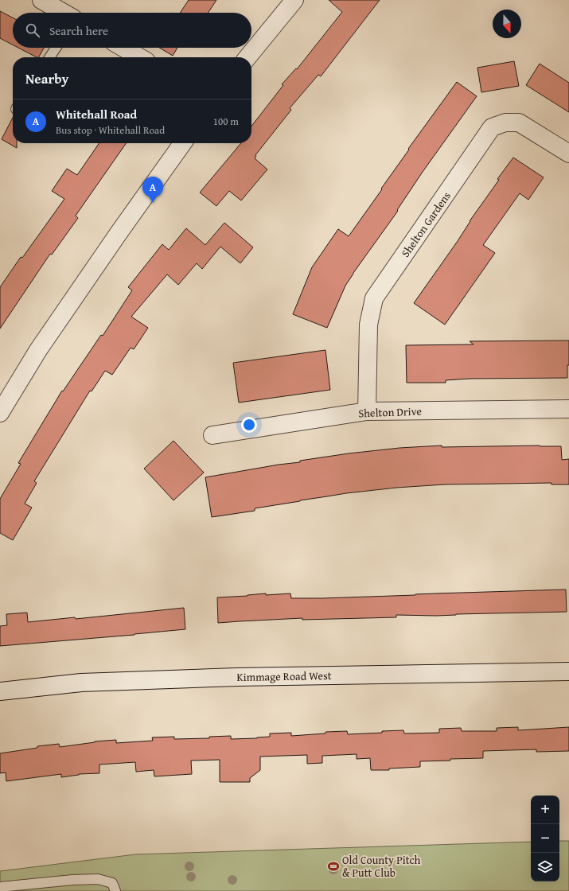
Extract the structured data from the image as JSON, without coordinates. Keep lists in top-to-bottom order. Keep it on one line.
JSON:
{"streets":{"street":["Shelton Gardens","Shelton Drive","Kimmage Road West"]},"crossings":[["Shelton Gardens","Shelton Drive"]],"places":{"sports":["Old County Pitch & Putt Club"]},"north":"bottom","page":{"search":"Search here","heading":"Nearby","list":[{"mark":"A","name":"Whitehall Road","note":"Bus stop · Whitehall Road","value":"100 m"}],"pins":"A","map_buttons":["+","−"]}}
